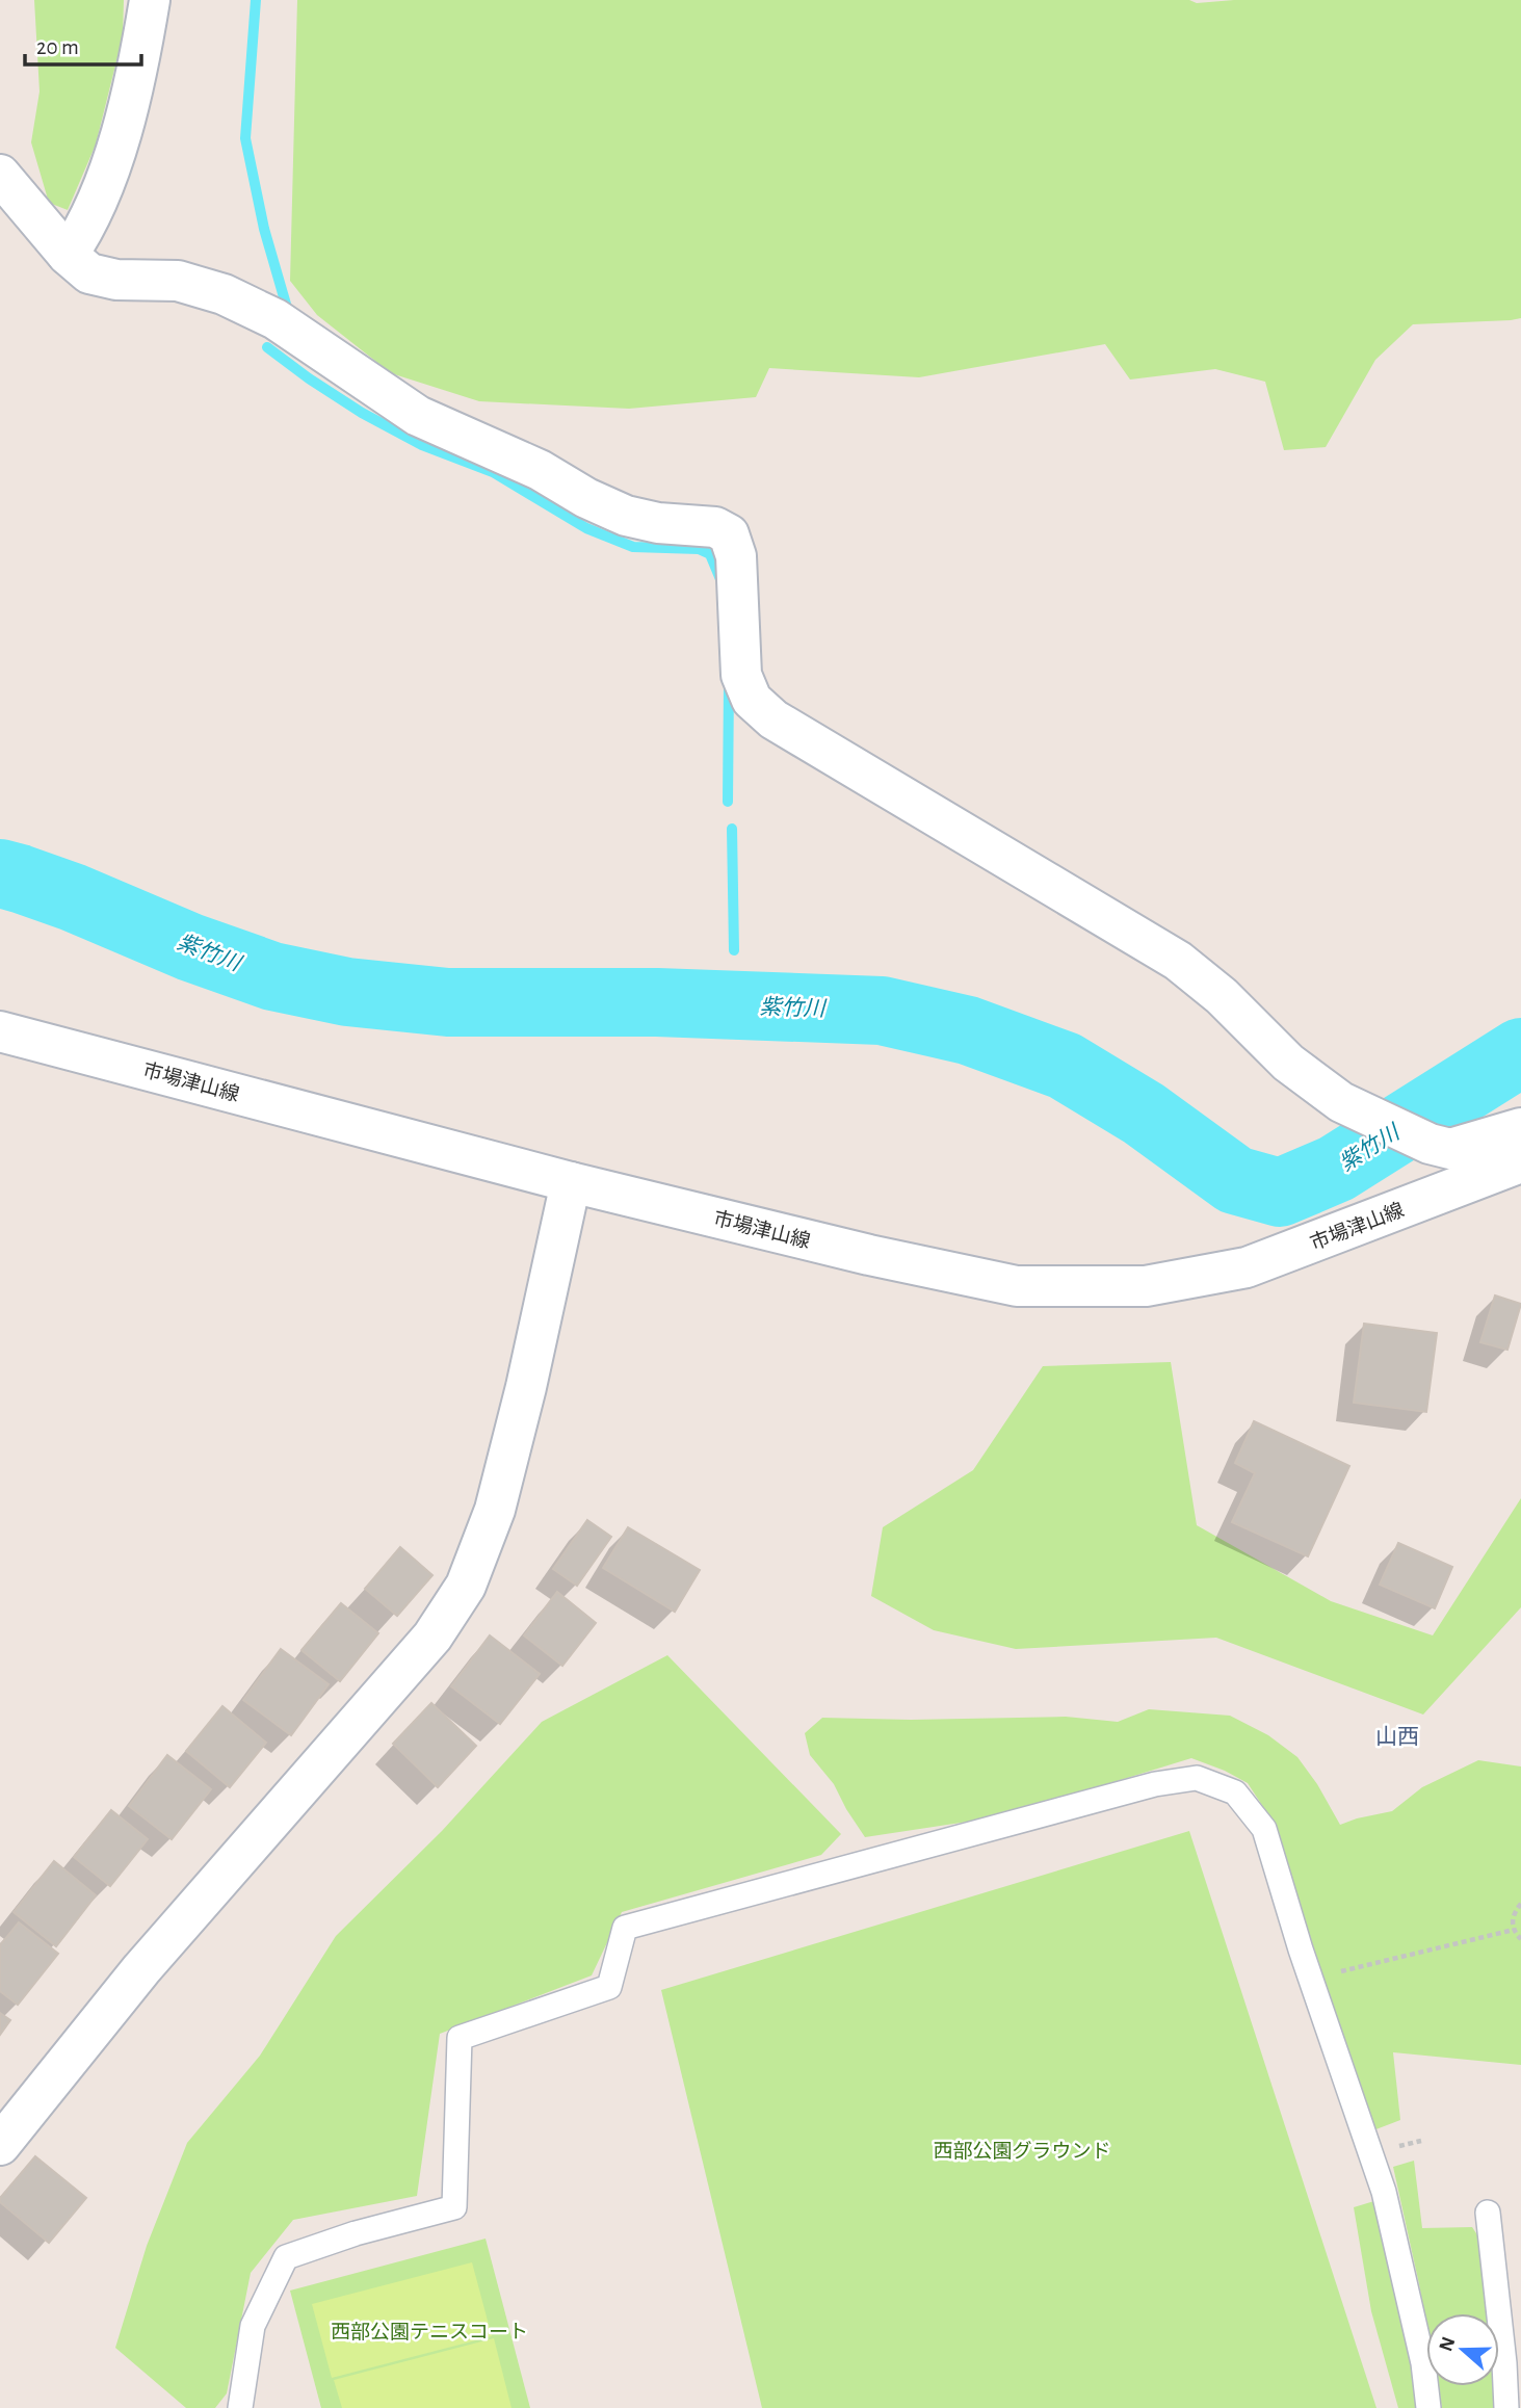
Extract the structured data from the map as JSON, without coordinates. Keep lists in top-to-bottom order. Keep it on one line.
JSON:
{"streets":{"street":["市場津山線"]},"districts":["山西"],"water":["紫竹川"],"parks":["西部公園グラウンド","西部公園テニスコート"],"scale_bar":"20 m","north":"left"}
